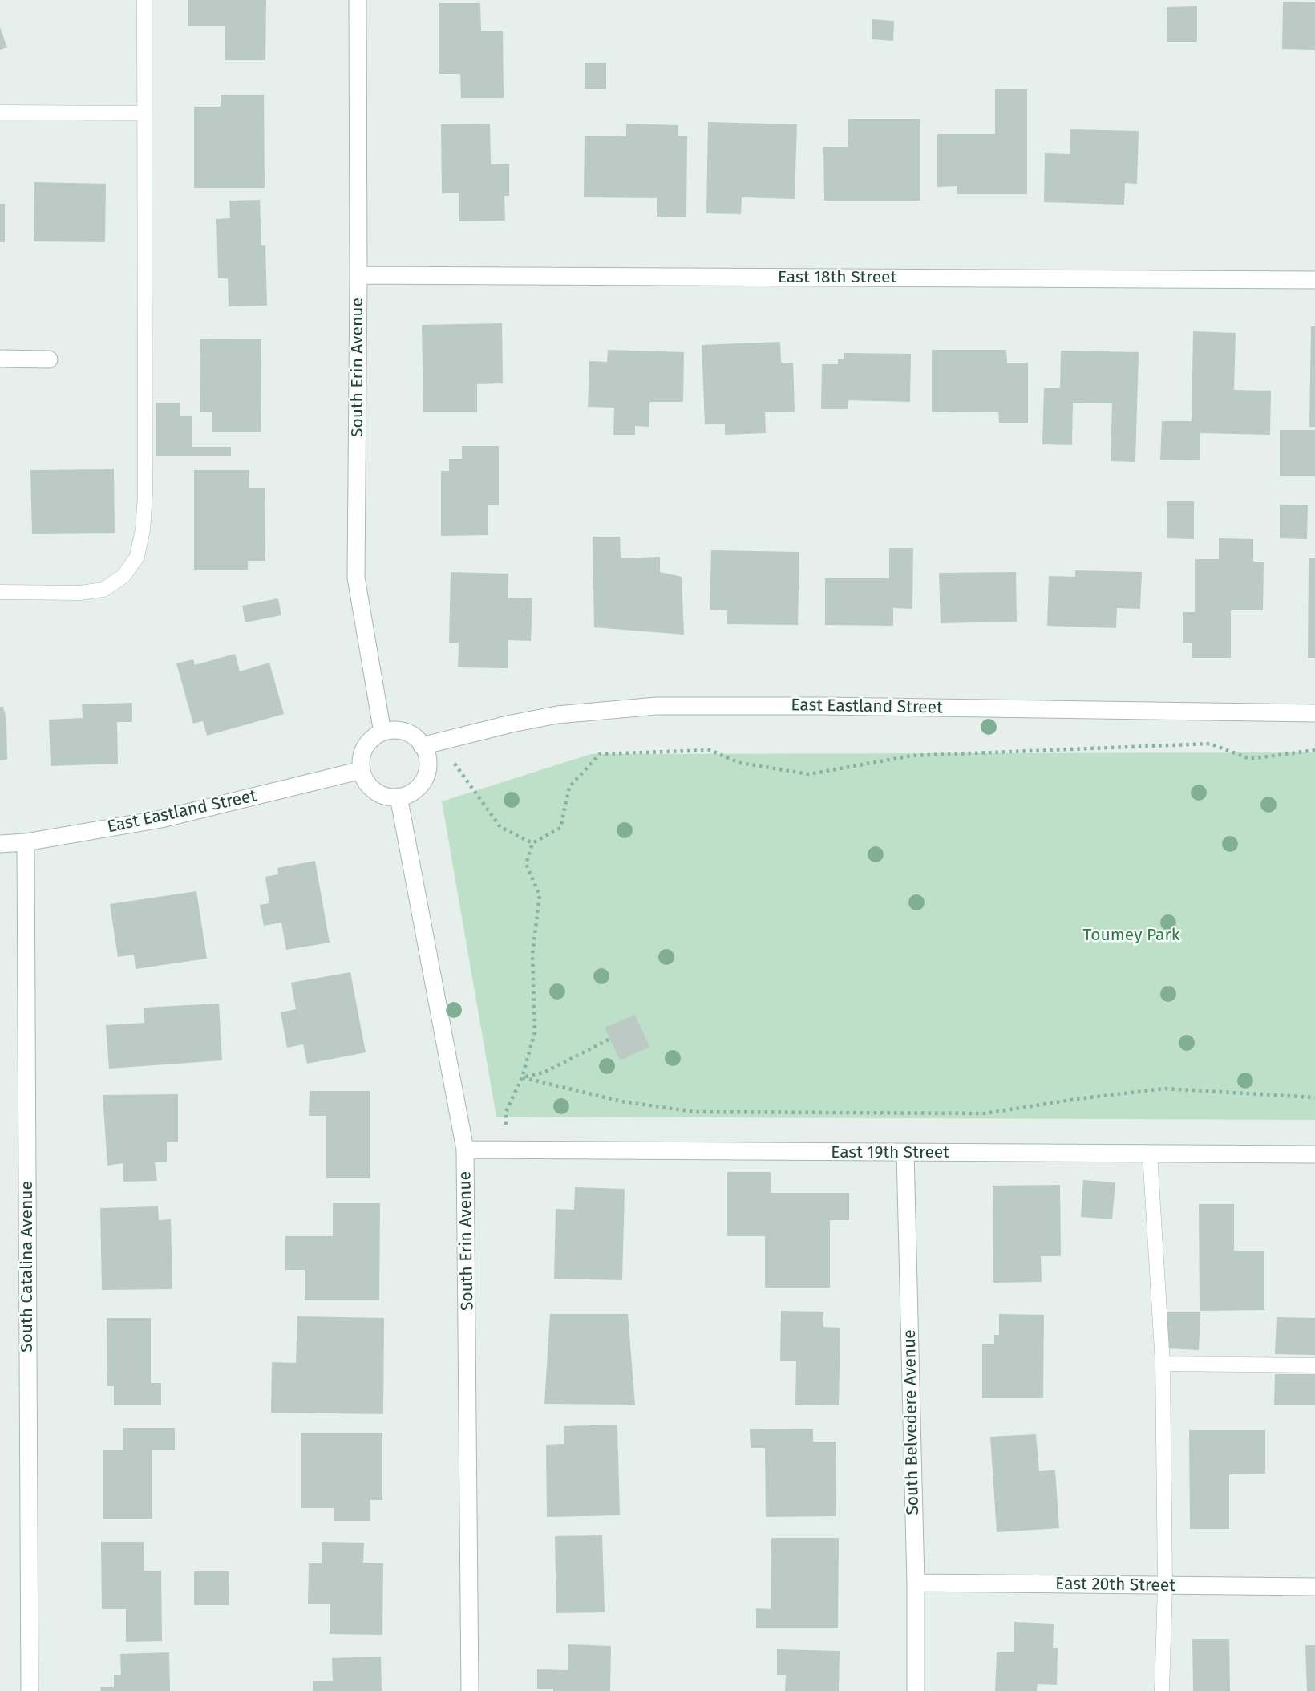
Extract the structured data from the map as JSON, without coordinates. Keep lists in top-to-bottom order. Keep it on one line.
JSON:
{"streets":{"street":["East 18th Street","South Erin Avenue","East Eastland Street","East 19th Street","South Catalina Avenue","South Belvedere Avenue","East 20th Street"]},"crossings":[["East 18th Street","South Erin Avenue"],["South Erin Avenue","East Eastland Street"],["South Erin Avenue","East 19th Street"],["East Eastland Street","South Catalina Avenue"],["East 19th Street","South Belvedere Avenue"],["South Belvedere Avenue","East 20th Street"]],"parks":["Toumey Park"]}
